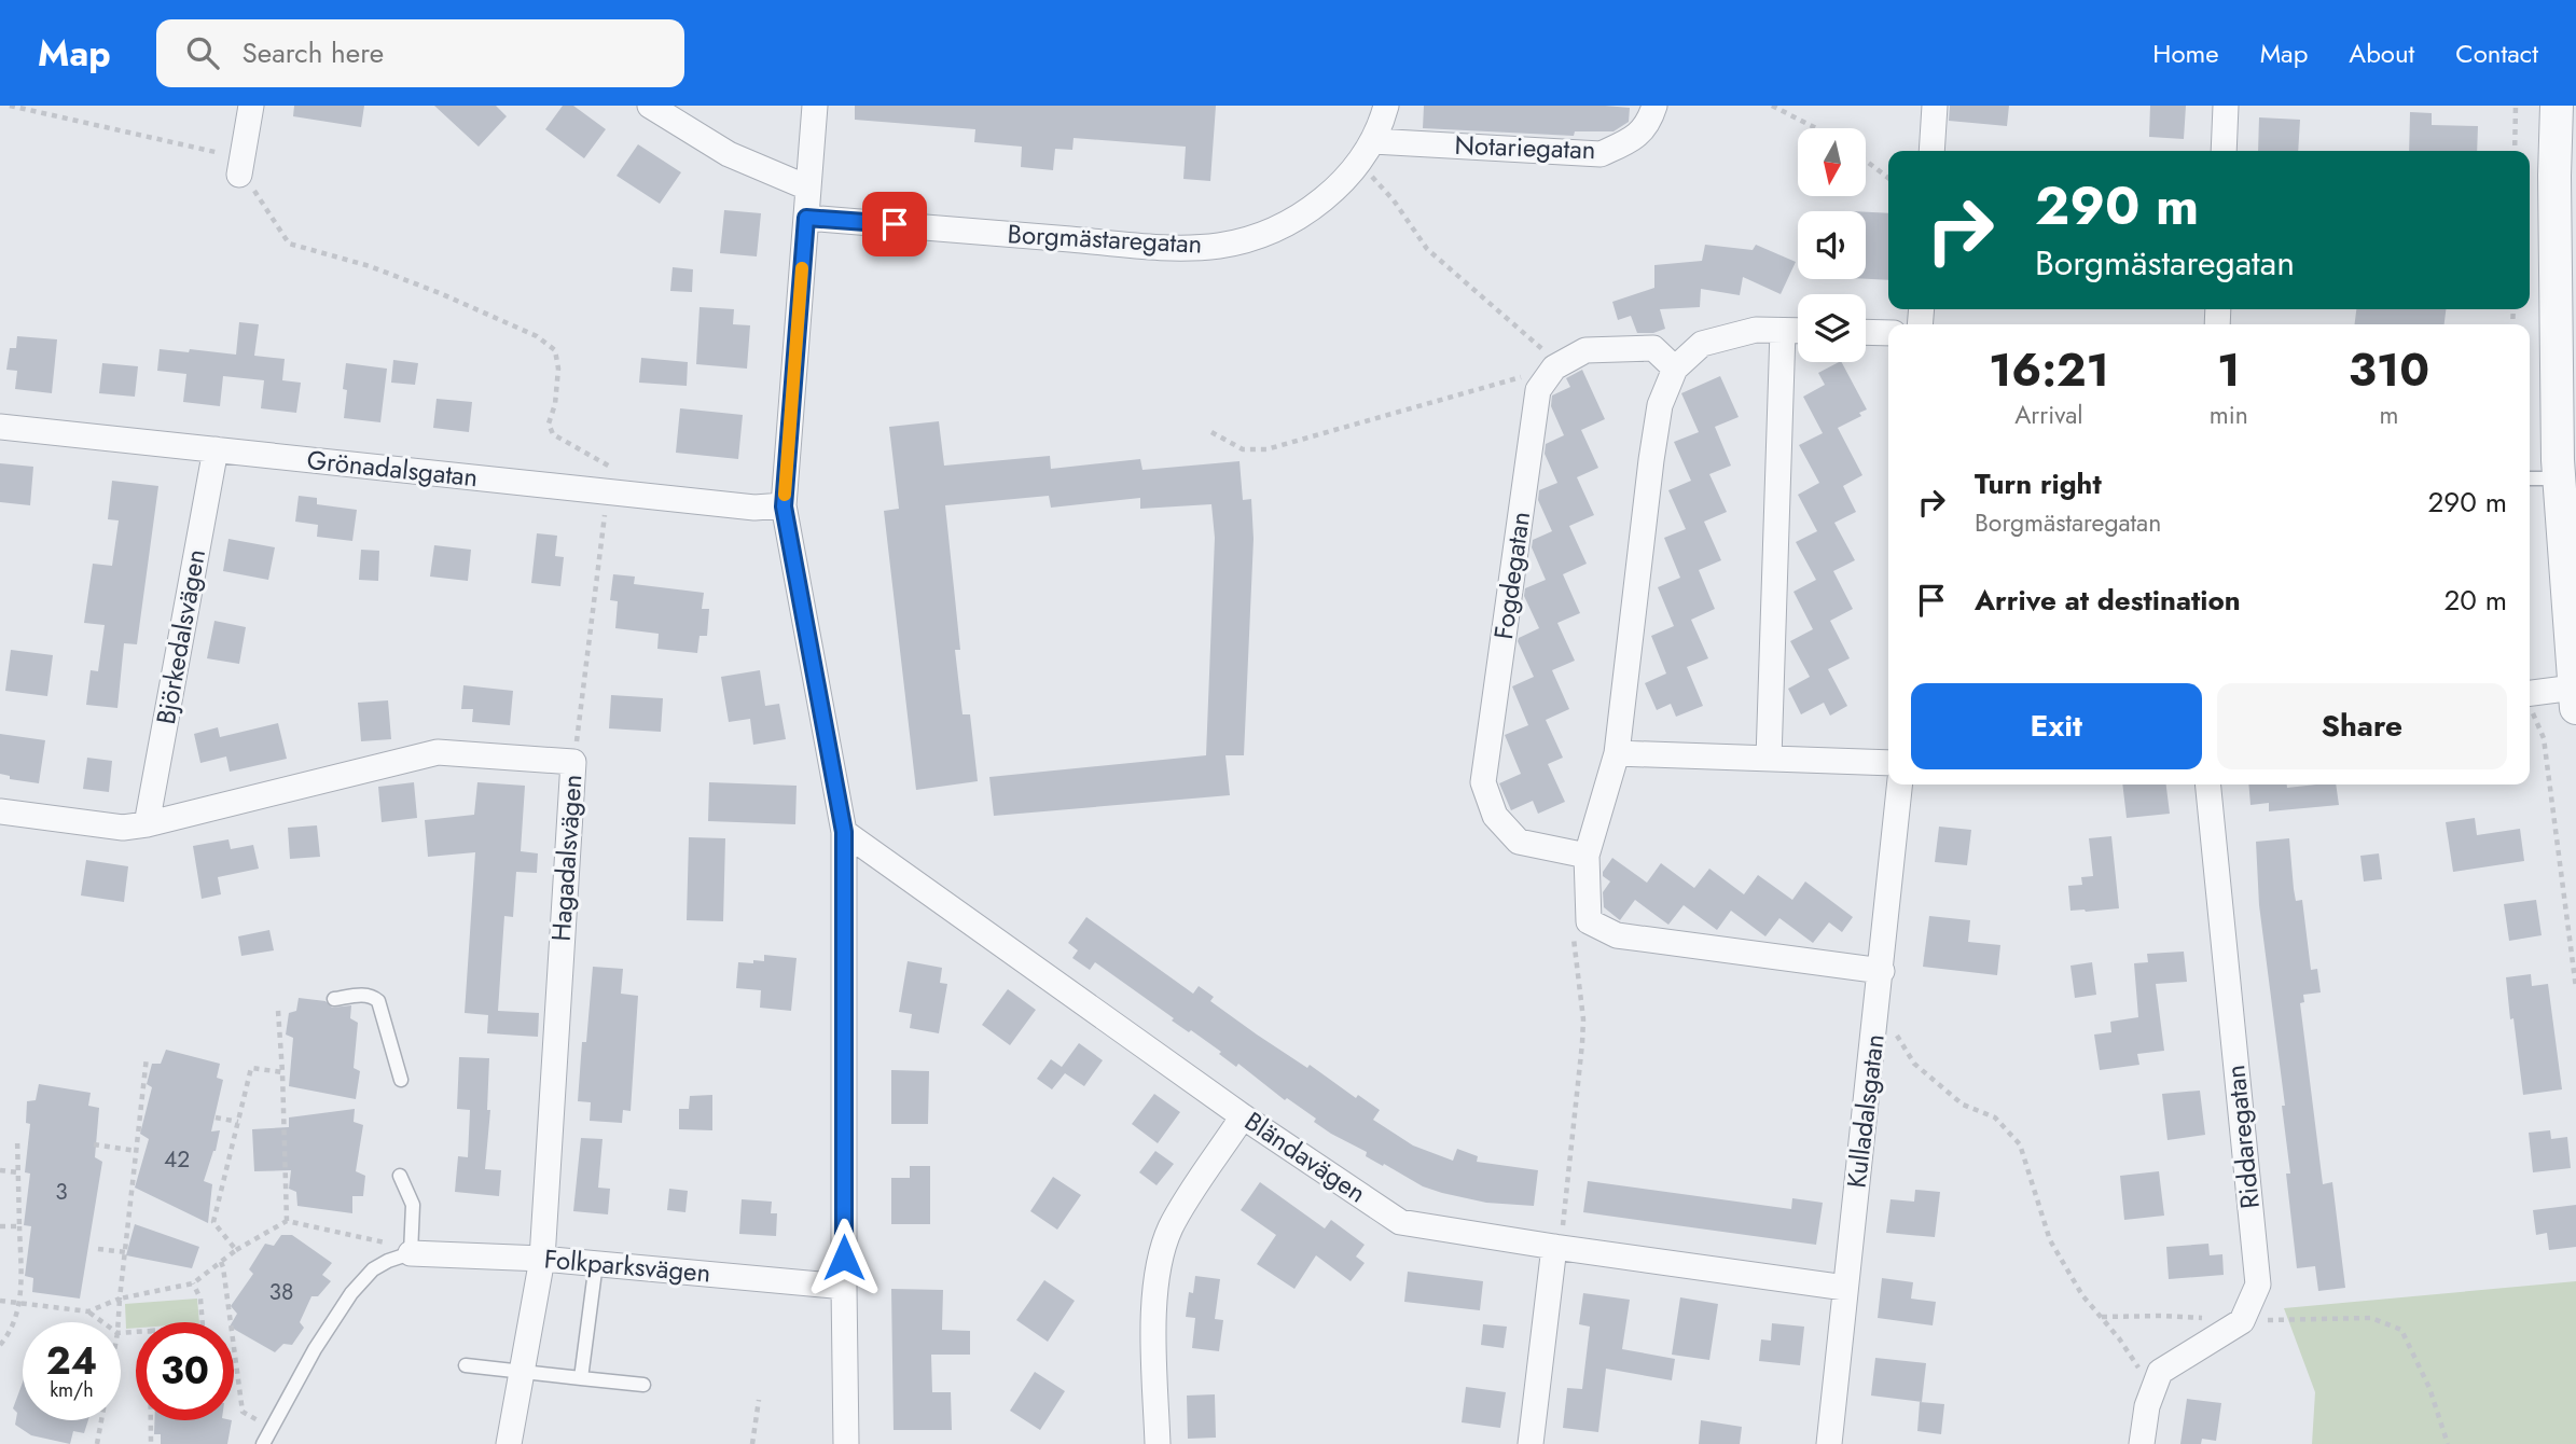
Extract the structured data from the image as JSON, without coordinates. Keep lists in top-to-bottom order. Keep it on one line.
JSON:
{"streets":{"street":["Notariegatan","Borgmästaregatan","Grönadalsgatan","Fogdegatan","Björkedalsvägen","Hagadalsvägen","Kulladalsgatan","Riddaregatan","Bländavägen","Folkparksvägen"]},"crossings":[["Notariegatan","Borgmästaregatan"],["Grönadalsgatan","Björkedalsvägen"],["Björkedalsvägen","Hagadalsvägen"],["Hagadalsvägen","Folkparksvägen"],["Kulladalsgatan","Bländavägen"]],"house_numbers":["42","3","38"],"north":"bottom","page":{"header":"Map","search":"Search here","nav":["Home","Map","About","Contact"],"turn":["290 m","Borgmästaregatan"],"eta":["16:21","Arrival","1","min","310","m"],"list":[{"name":"Turn right","note":"Borgmästaregatan","value":"290 m"},{"name":"Arrive at destination","value":"20 m"}],"buttons":["Exit","Share"],"speed":"24 km/h","limit":"30"}}
